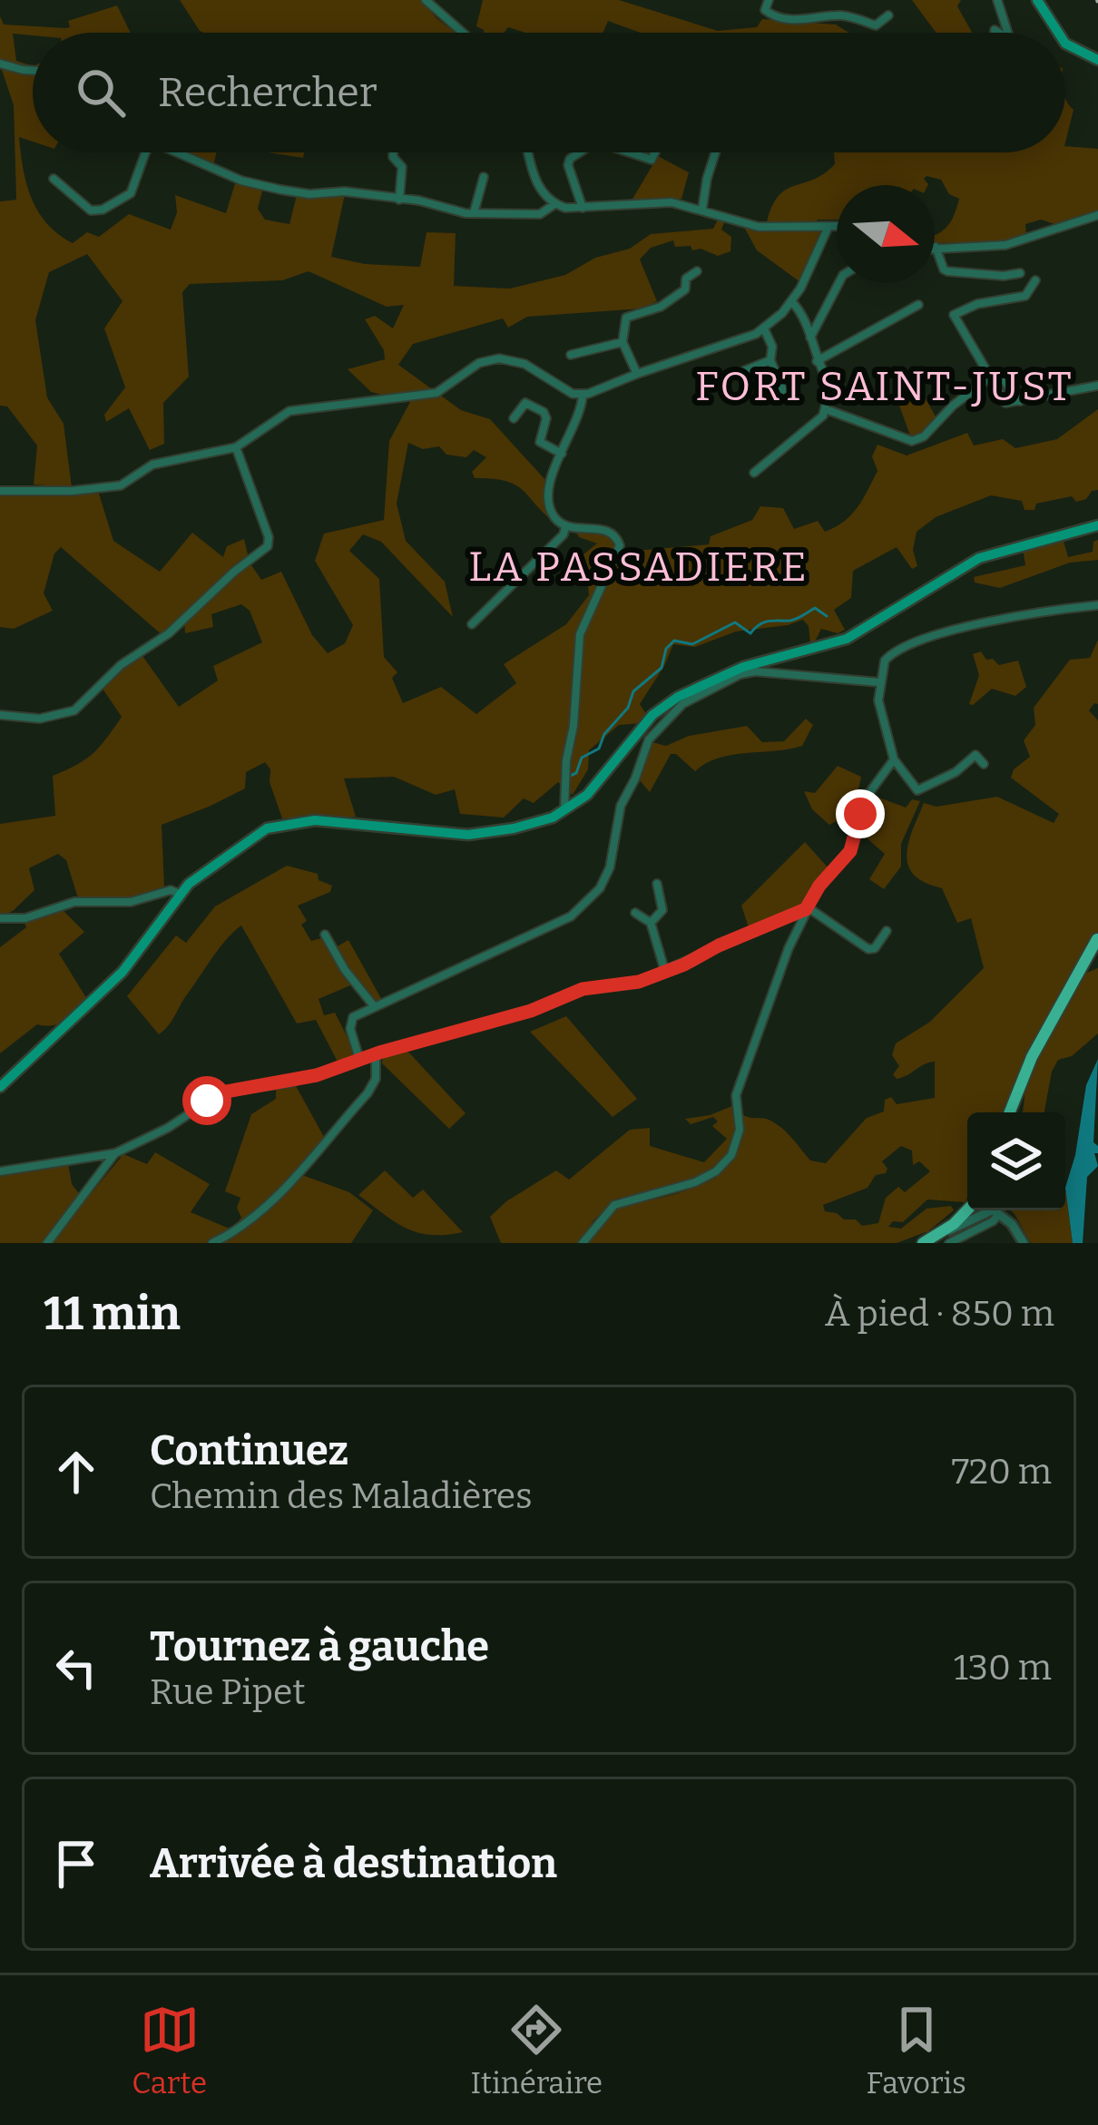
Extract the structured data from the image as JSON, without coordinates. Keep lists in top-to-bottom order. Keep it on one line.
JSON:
{"districts":["FORT SAINT-JUST","LA PASSADIERE"],"north":"right","page":{"search":"Rechercher","heading":["11 min","À pied · 850 m"],"list":[["Continuez","Chemin des Maladières","720 m"],["Tournez à gauche","Rue Pipet","130 m"],"Arrivée à destination"],"nav":["Carte","Itinéraire","Favoris"]}}
